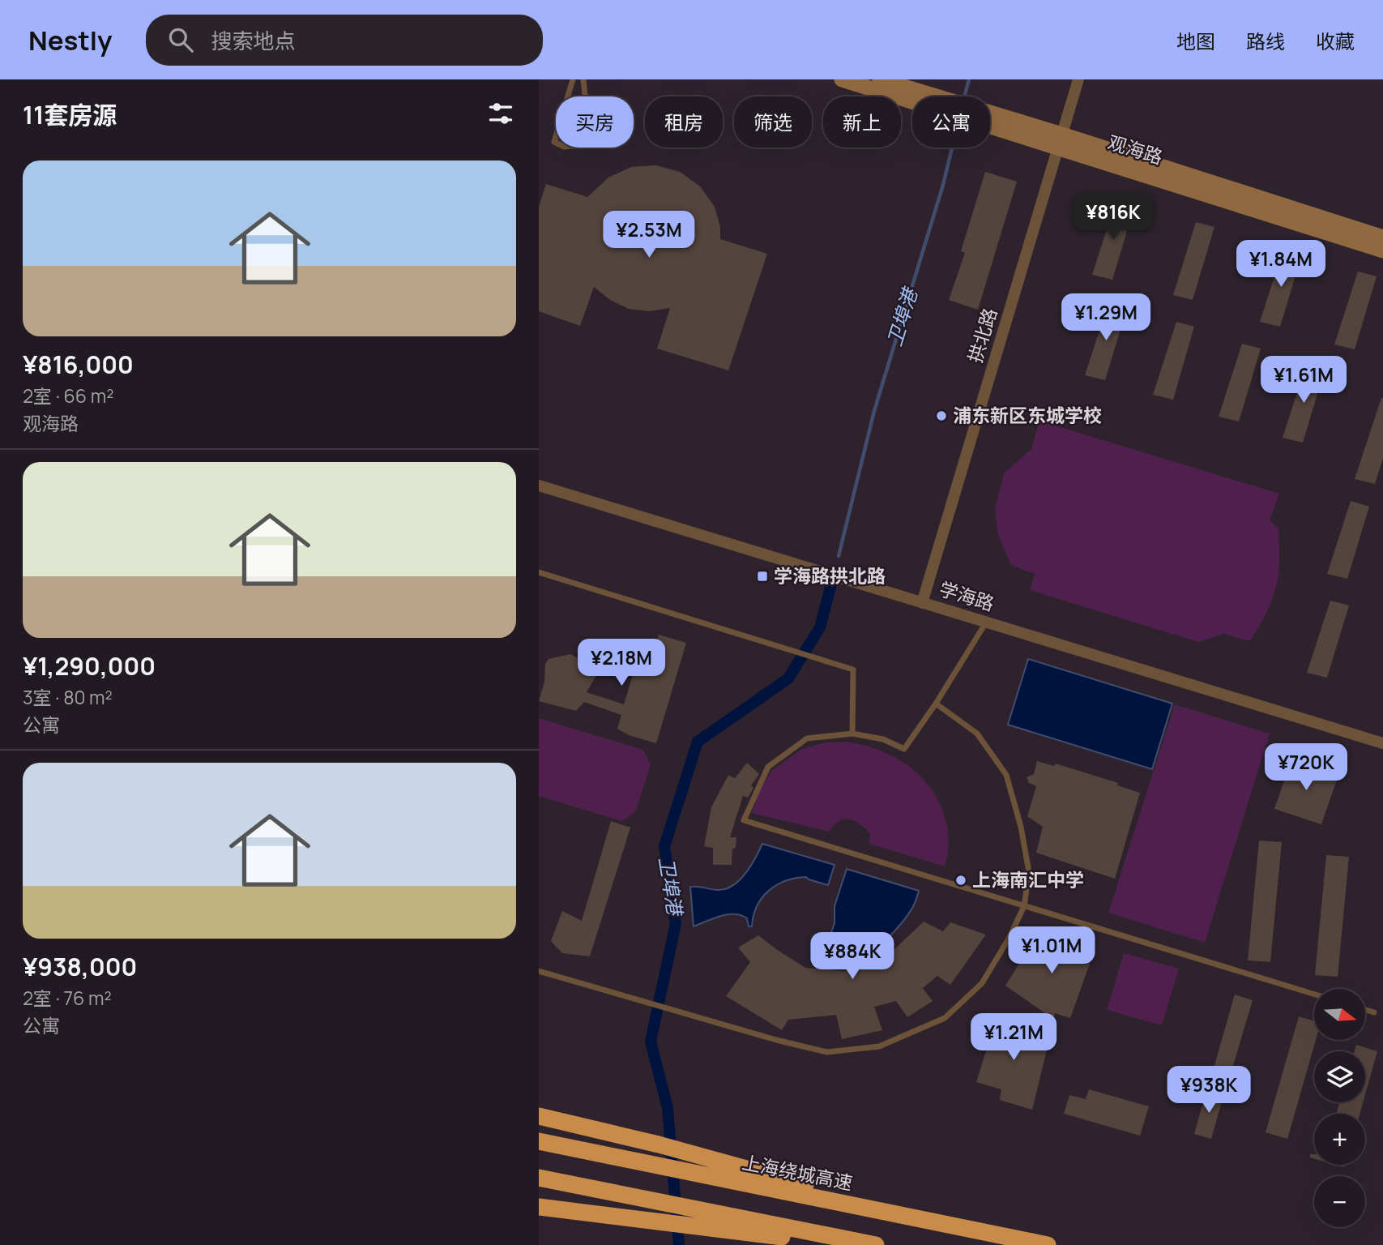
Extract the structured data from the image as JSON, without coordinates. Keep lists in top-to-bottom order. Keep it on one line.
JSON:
{"streets":{"highway":["上海绕城高速"],"main road":["观海路"],"street":["拱北路","学海路"]},"crossings":[["观海路","拱北路"],["拱北路","学海路"]],"water":["卫埠港"],"places":{"other":["浦东新区东城学校","上海南汇中学"],"transit":["学海路拱北路"]},"north":"right","page":{"header":"Nestly","search":"搜索地点","nav":["地图","路线","收藏"],"heading":"11套房源","chip":["买房","租房","筛选","新上","公寓"],"list":[{"name":"¥816,000","note":"2室 · 66 m² · 观海路"},{"name":"¥1,290,000","note":"3室 · 80 m² · 公寓"},{"name":"¥938,000","note":"2室 · 76 m² · 公寓"}],"price":["¥816K","¥2.53M","¥1.84M","¥1.29M","¥1.61M","¥2.18M","¥720K","¥1.01M","¥884K","¥1.21M","¥938K"],"map_buttons":["+","−"]}}
